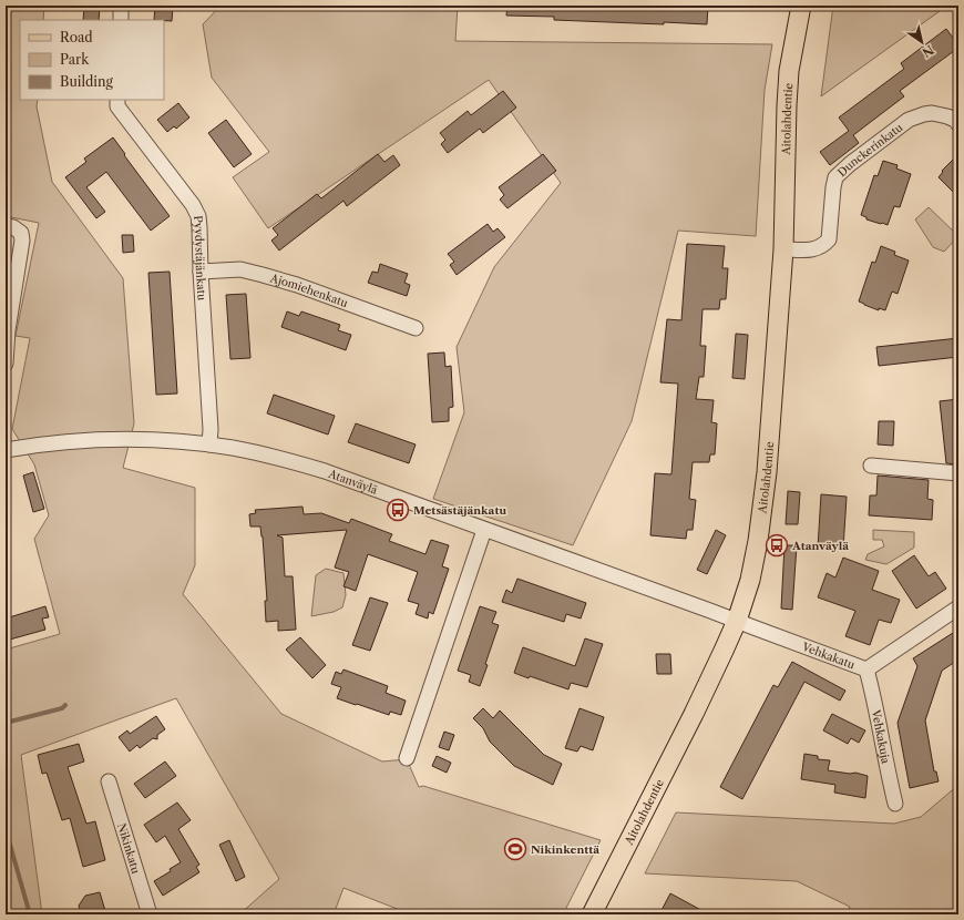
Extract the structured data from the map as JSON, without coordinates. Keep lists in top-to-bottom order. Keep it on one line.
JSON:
{"streets":{"main road":["Aitolahdentie"],"street":["Dunckerinkatu","Pyydystäjänkatu","Ajomiehenkatu","Atanväylä","Vehkakatu","Vehkakuja","Nikinkatu"]},"crossings":[["Aitolahdentie","Dunckerinkatu"],["Aitolahdentie","Atanväylä"],["Aitolahdentie","Vehkakatu"],["Pyydystäjänkatu","Ajomiehenkatu"],["Pyydystäjänkatu","Atanväylä"],["Atanväylä","Vehkakatu"],["Vehkakatu","Vehkakuja"]],"places":{"bus stop":["Metsästäjänkatu","Atanväylä"],"sports":["Nikinkenttä"]},"legend":["Road","Park","Building"],"north":"bottom right"}
